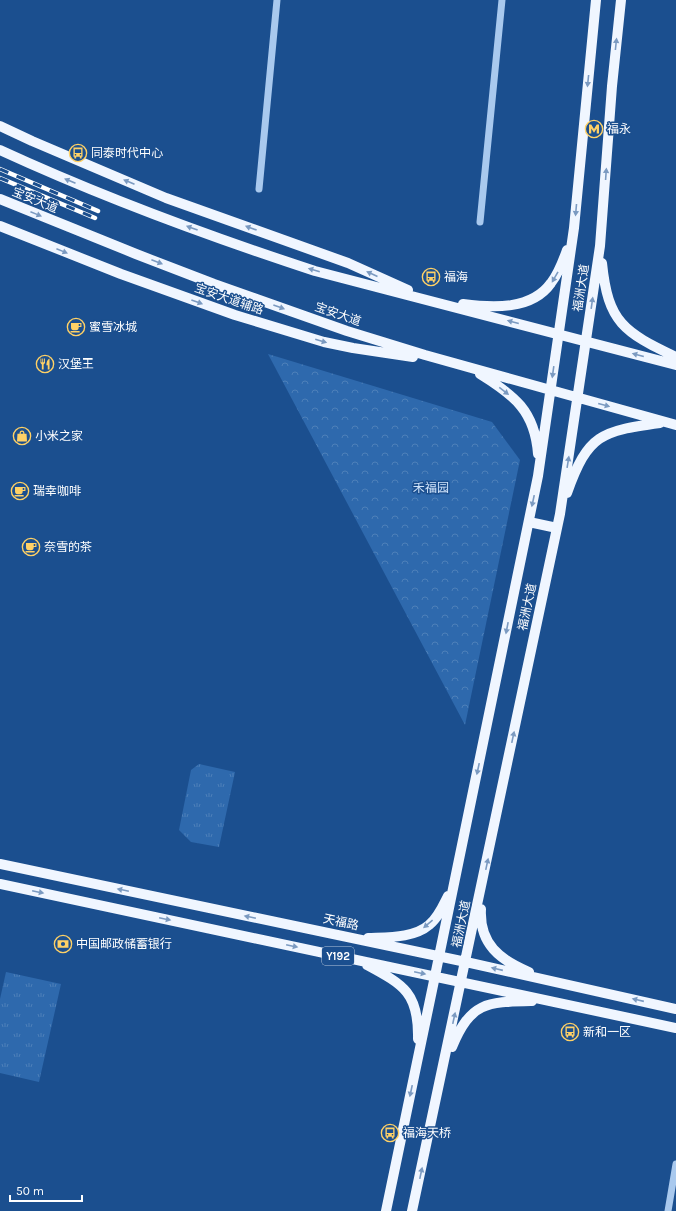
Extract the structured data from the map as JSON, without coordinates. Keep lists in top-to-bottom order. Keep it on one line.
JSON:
{"streets":{"main road":["宝安大道","福洲大道","宝安大道辅路","天福路","Y192"]},"crossings":[["宝安大道","福洲大道"],["宝安大道","宝安大道辅路"],["福洲大道","天福路"],["福洲大道","Y192"]],"parks":["禾福园"],"places":{"metro station":["福永"],"bus stop":["同泰时代中心","福海","新和一区","福海天桥"],"cafe":["蜜雪冰城","瑞幸咖啡","奈雪的茶"],"restaurant":["汉堡王"],"shop":["小米之家"],"bank":["中国邮政储蓄银行"]},"scale_bar":"50 m"}
